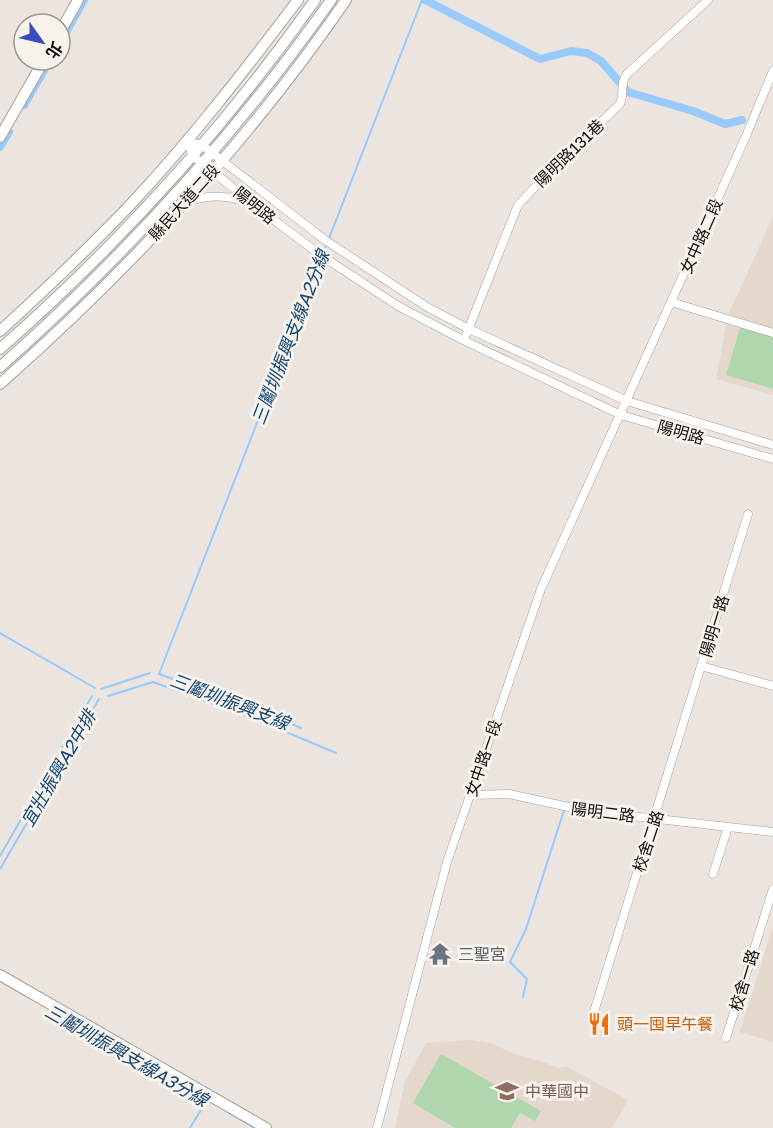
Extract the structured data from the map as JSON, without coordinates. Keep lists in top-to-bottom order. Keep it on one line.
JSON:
{"streets":{"street":["陽明路131巷","縣民大道二段","陽明路","女中路二段","陽明一路","女中路一段","陽明二路","校舍二路","校舍一路"]},"crossings":[["陽明路131巷","陽明路"],["縣民大道二段","陽明路"],["陽明路","女中路二段"],["陽明路","女中路一段"],["女中路二段","女中路一段"],["陽明一路","校舍二路"],["女中路一段","陽明二路"],["陽明二路","校舍二路"]],"water":["三鬮圳振興支線A2分線","三鬮圳振興支線","宜壯振興A2中排","三鬮圳振興支線A3分線"],"places":{"temple":["三聖宮"],"restaurant":["頭一囤早午餐"],"school or university":["中華國中"]},"north":"bottom right"}
